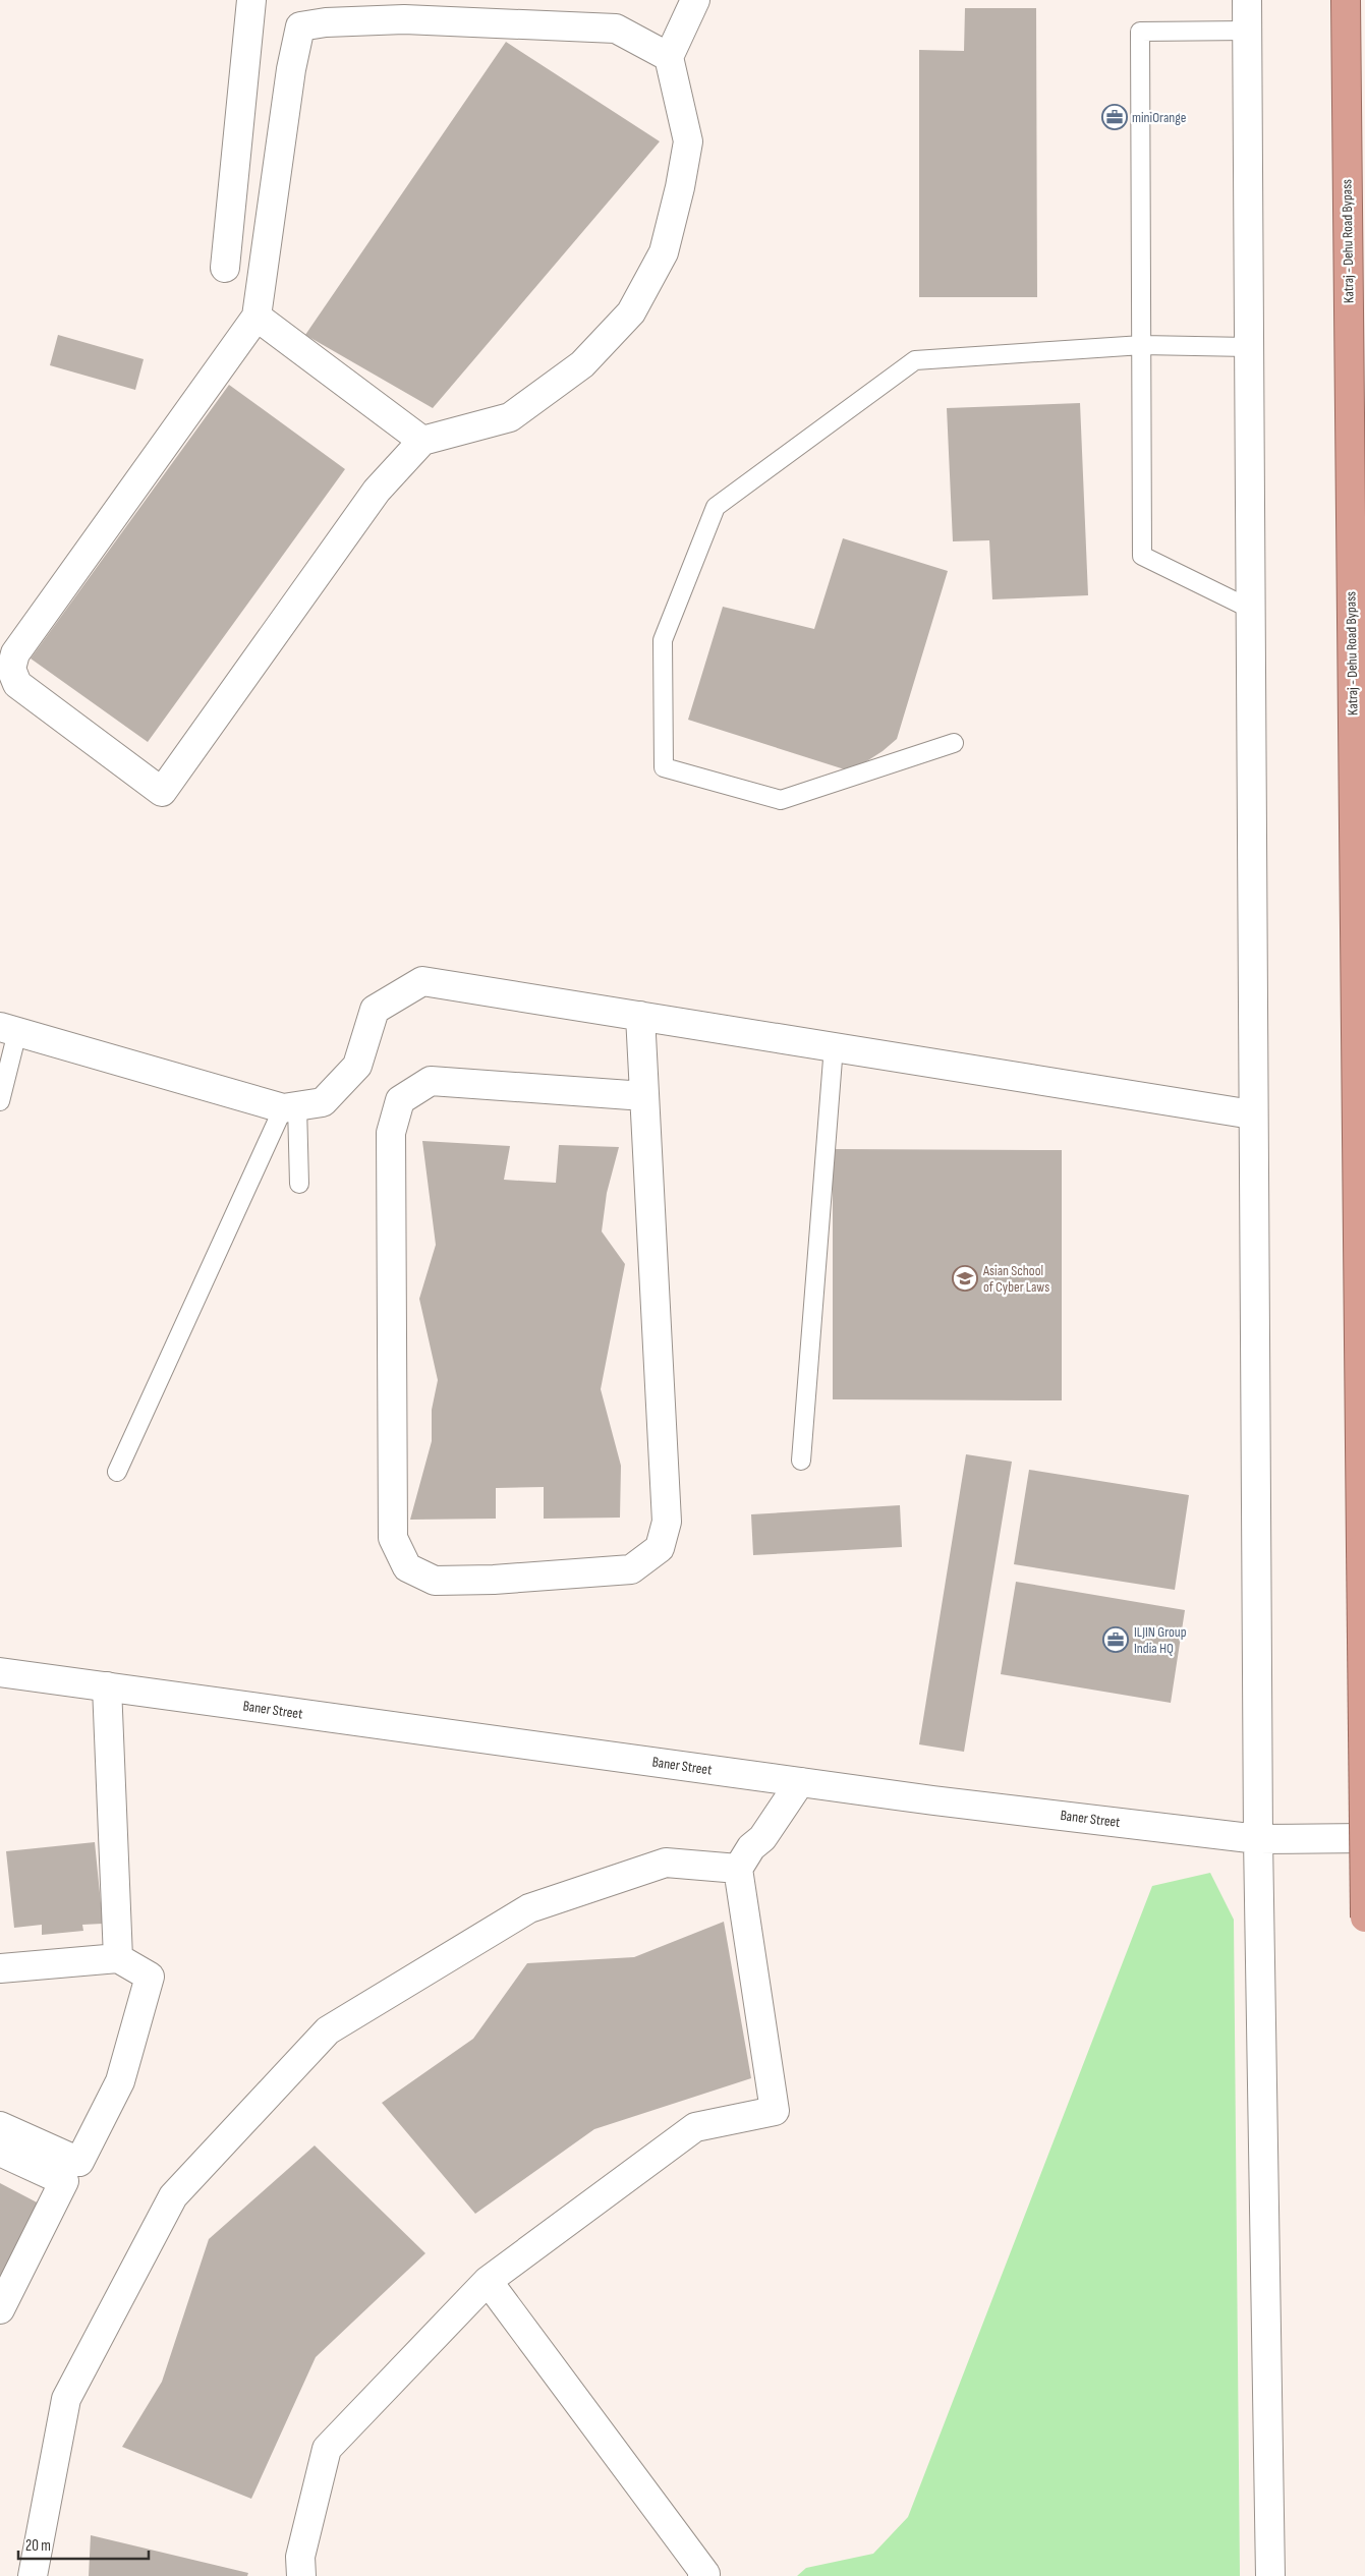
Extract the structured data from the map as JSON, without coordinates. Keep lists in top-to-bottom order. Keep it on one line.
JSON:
{"streets":{"highway":["Katraj - Dehu Road Bypass"],"street":["Baner Street"]},"places":{"office":["miniOrange","ILJIN Group India HQ"],"school or university":["Asian School of Cyber Laws"]},"scale_bar":"20 m"}
